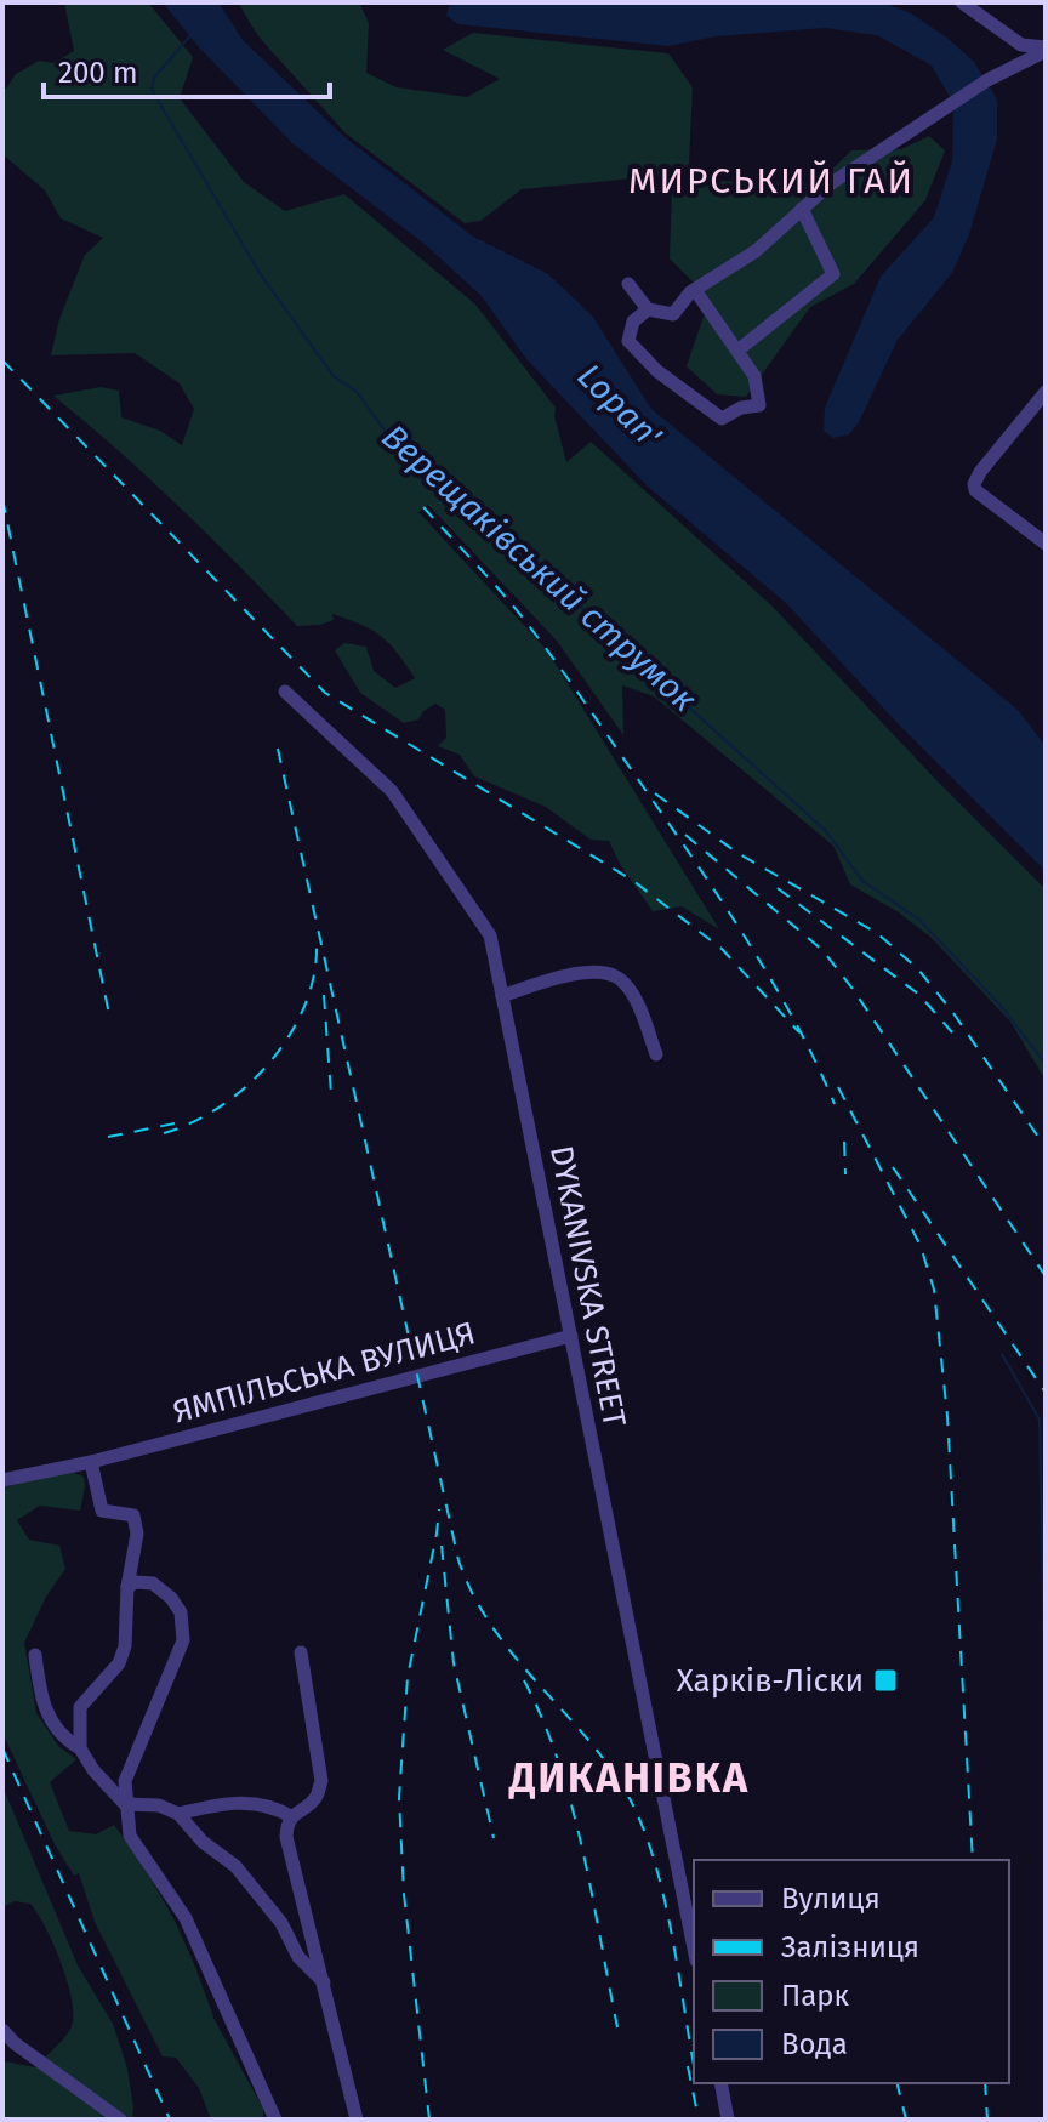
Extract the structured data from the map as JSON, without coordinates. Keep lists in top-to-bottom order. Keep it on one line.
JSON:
{"streets":{"street":["DYKANIVSKA STREET","ЯМПІЛЬСЬКА ВУЛИЦЯ"]},"crossings":[["DYKANIVSKA STREET","ЯМПІЛЬСЬКА ВУЛИЦЯ"]],"districts":["МИРСЬКИЙ ГАЙ","ДИКАНІВКА"],"water":["Lopan'","Верещаківський струмок"],"places":{"transit":["Харків-Ліски"]},"legend":["Вулиця","Залізниця","Парк","Вода"],"scale_bar":"200 m"}
